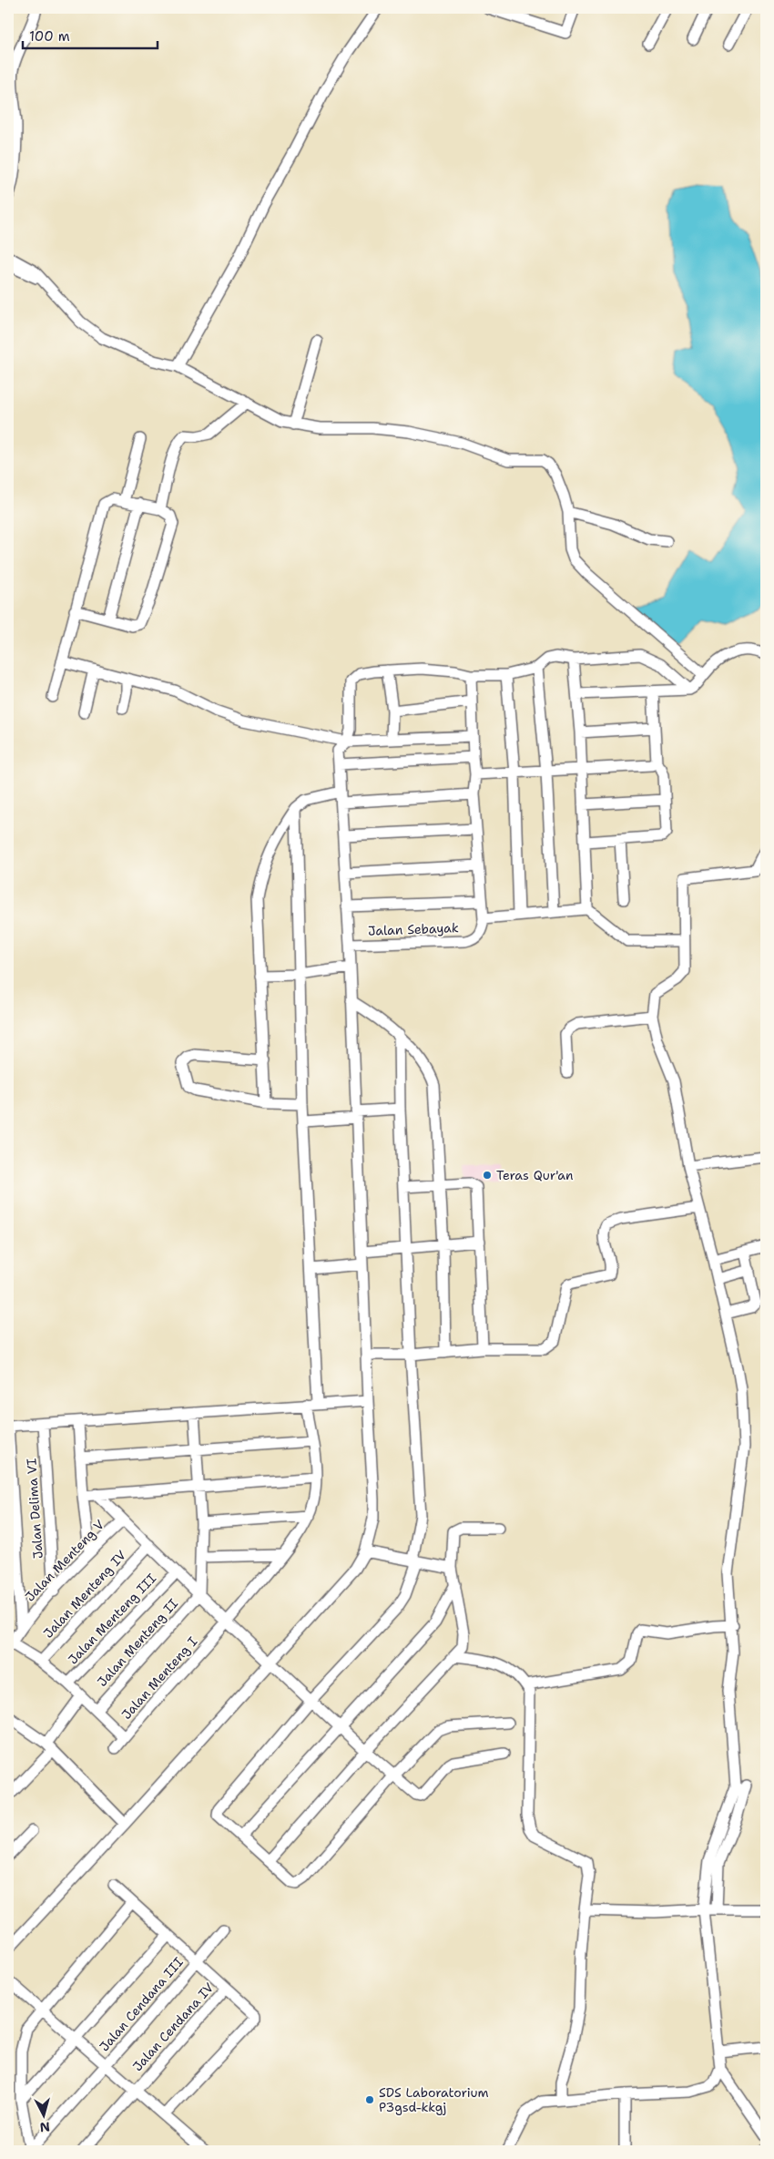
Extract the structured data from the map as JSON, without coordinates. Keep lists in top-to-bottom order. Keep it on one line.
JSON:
{"streets":{"street":["Jalan Sebayak","Jalan Delima VI","Jalan Menteng V","Jalan Menteng IV","Jalan Menteng III","Jalan Menteng II","Jalan Menteng I","Jalan Cendana III","Jalan Cendana IV"]},"crossings":[["Jalan Delima VI","Jalan Menteng V"]],"places":["Teras Qur'an","SDS Laboratorium P3gsd-kkgj"],"scale_bar":"100 m","north":"bottom"}
